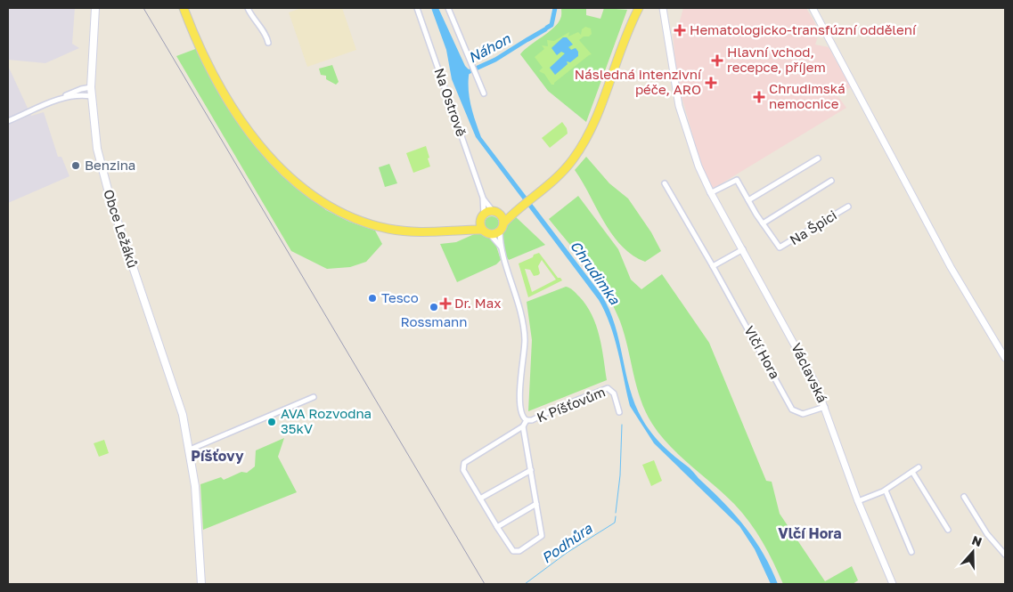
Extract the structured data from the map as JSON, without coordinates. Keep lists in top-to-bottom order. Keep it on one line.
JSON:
{"streets":{"main road":["Obce Ležáků"],"street":["Na Ostrově","Na Špici","Vlčí Hora","Václavská","K Píšťovům"]},"crossings":[["Vlčí Hora","Václavská"]],"districts":["Píšťovy","Vlčí Hora"],"water":["Náhon","Chrudimka","Podhůra"],"places":{"health":["Hematologicko-transfúzní oddělení","Hlavní vchod, recepce, příjem","Následná intenzivní péče, ARO","Chrudimská nemocnice","Dr. Max"],"other":["Benzina","Tesco","Rossmann","AVA Rozvodna 35kV"]},"north":"top"}
